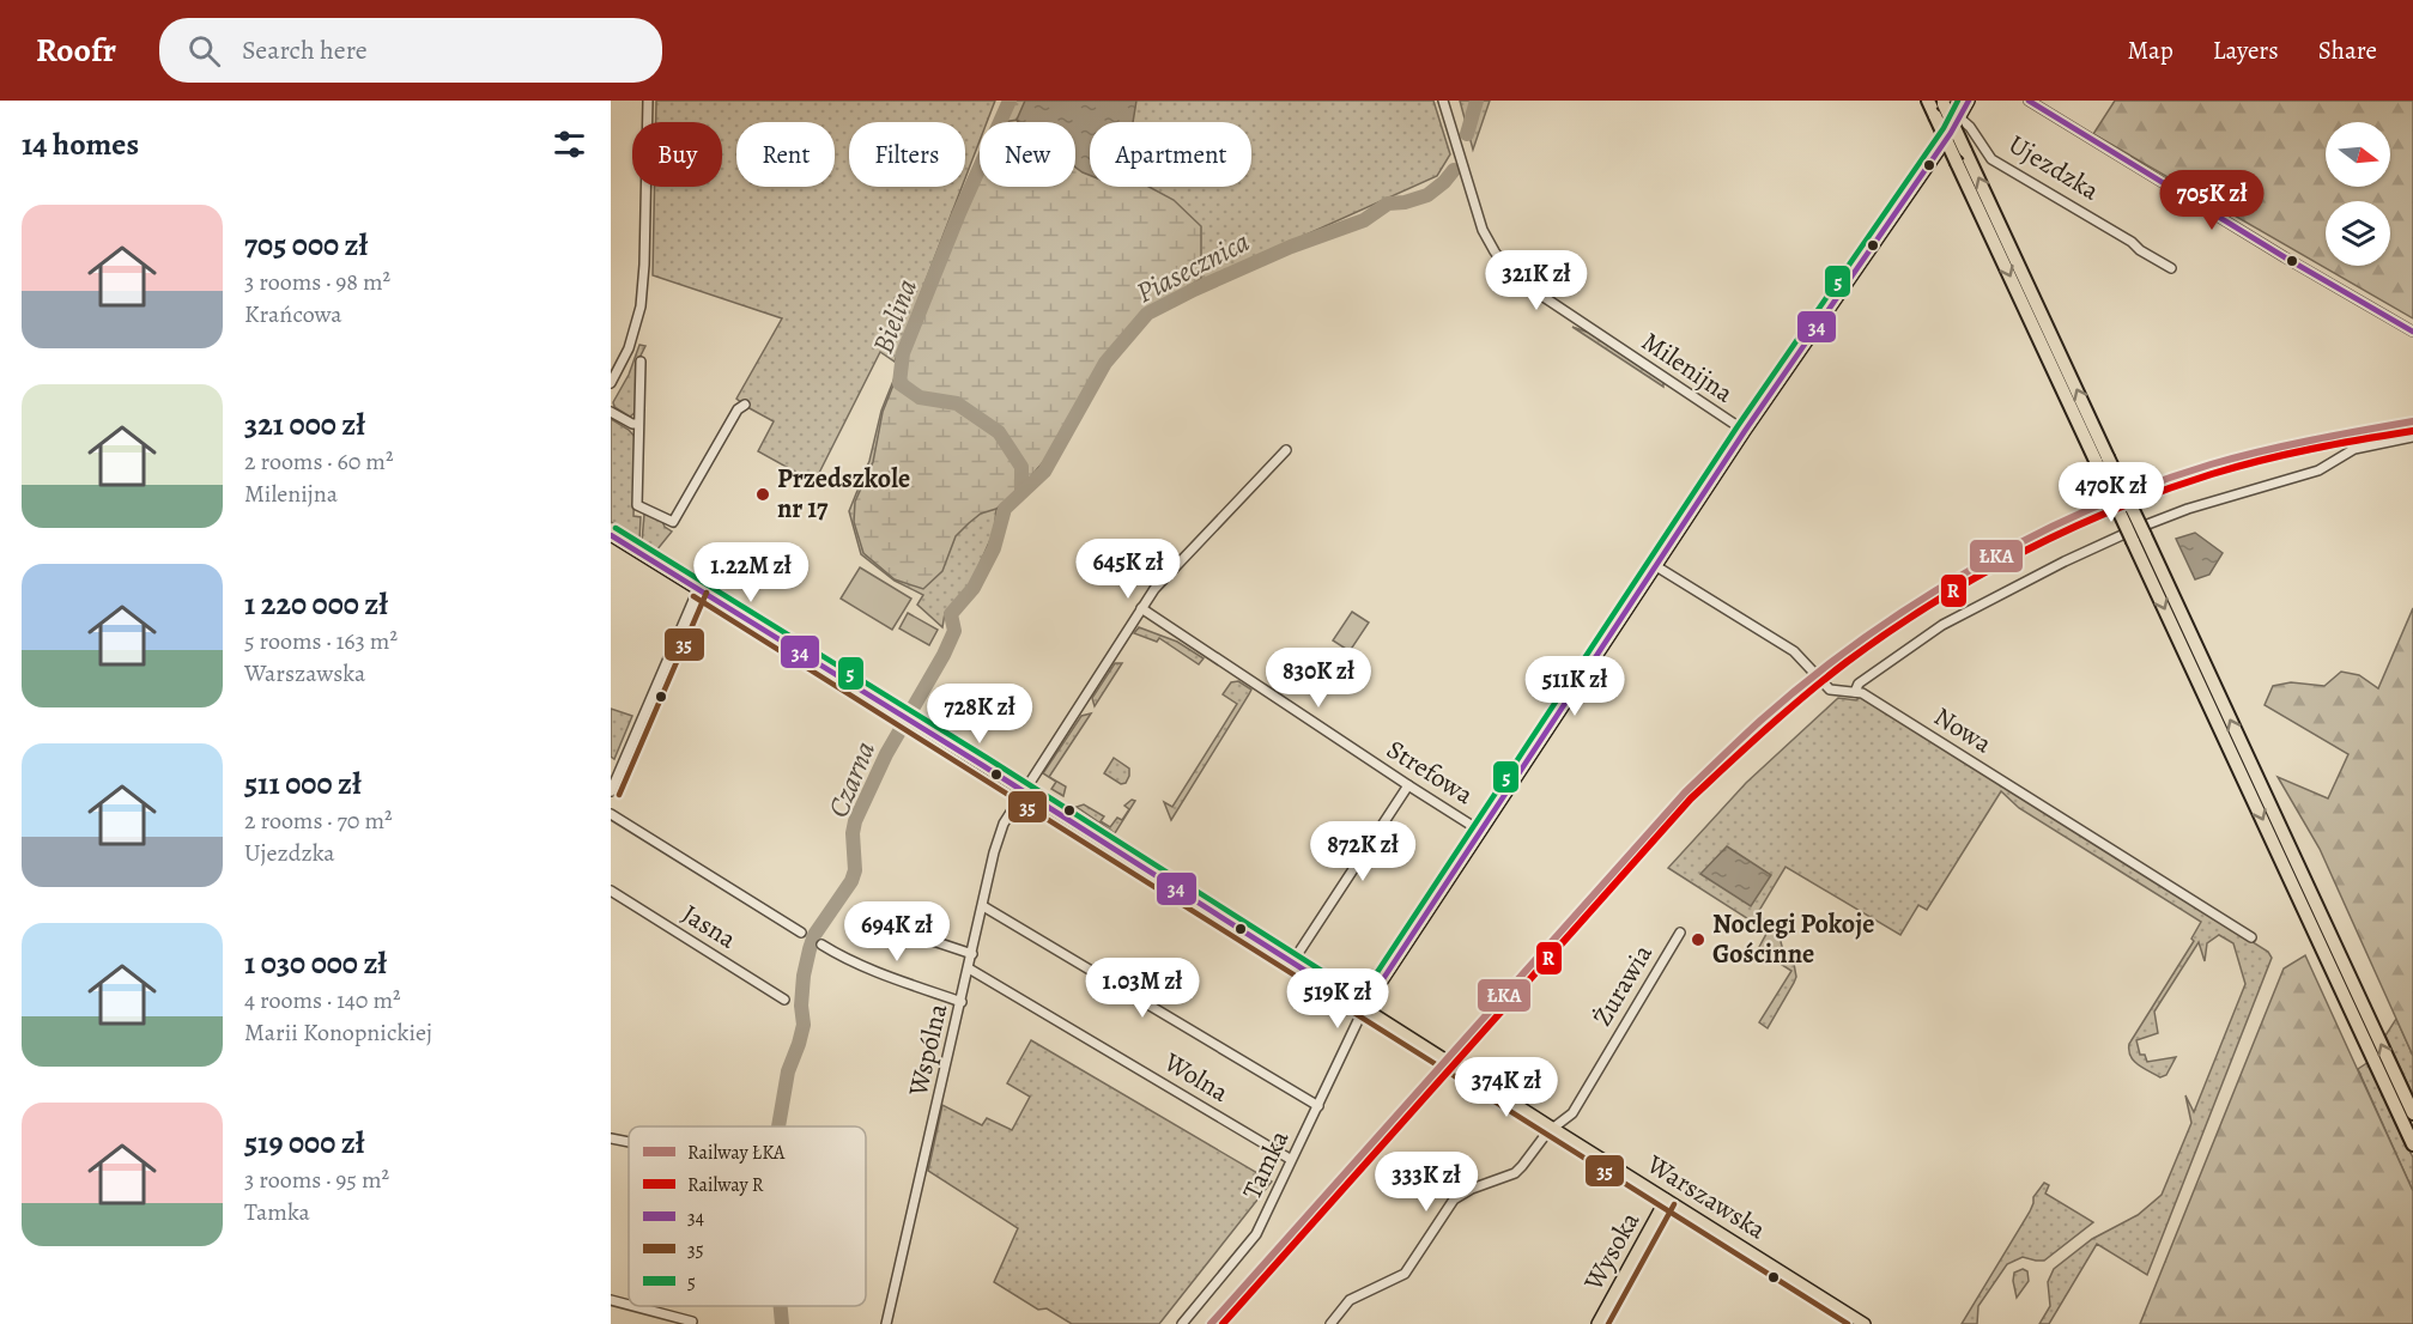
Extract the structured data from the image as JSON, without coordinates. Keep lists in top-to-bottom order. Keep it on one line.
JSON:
{"streets":{"main road":["Warszawska","Wysoka"],"street":["Ujezdzka","Milenijna","Nowa","Strefowa","Jasna","Żurawia","Wspólna","Wolna","Tamka"]},"crossings":[["Strefowa","Wspólna"],["Żurawia","Warszawska"],["Wspólna","Wolna"],["Wspólna","Warszawska"],["Wolna","Tamka"],["Tamka","Warszawska"],["Warszawska","Wysoka"]],"water":["Piasecznica","Bielina","Czarna"],"places":["Przedszkole nr 17","Noclegi Pokoje Gościnne"],"lines":["transit line 34","transit line 5","rail line ŁKA","rail line R","transit line 35"],"legend":["Railway ŁKA","Railway R","34","35","5"],"north":"right","page":{"header":"Roofr","search":"Search here","nav":["Map","Layers","Share"],"heading":"14 homes","chip":["Buy","Rent","Filters","New","Apartment"],"price":["705K zł","321K zł","470K zł","645K zł","1.22M zł","830K zł","511K zł","728K zł","872K zł","694K zł","1.03M zł","519K zł","374K zł","333K zł"],"list":[{"name":"705 000 zł","note":"3 rooms · 98 m² · Krańcowa"},{"name":"321 000 zł","note":"2 rooms · 60 m² · Milenijna"},{"name":"1 220 000 zł","note":"5 rooms · 163 m² · Warszawska"},{"name":"511 000 zł","note":"2 rooms · 70 m² · Ujezdzka"},{"name":"1 030 000 zł","note":"4 rooms · 140 m² · Marii Konopnickiej"},{"name":"519 000 zł","note":"3 rooms · 95 m² · Tamka"}]}}
